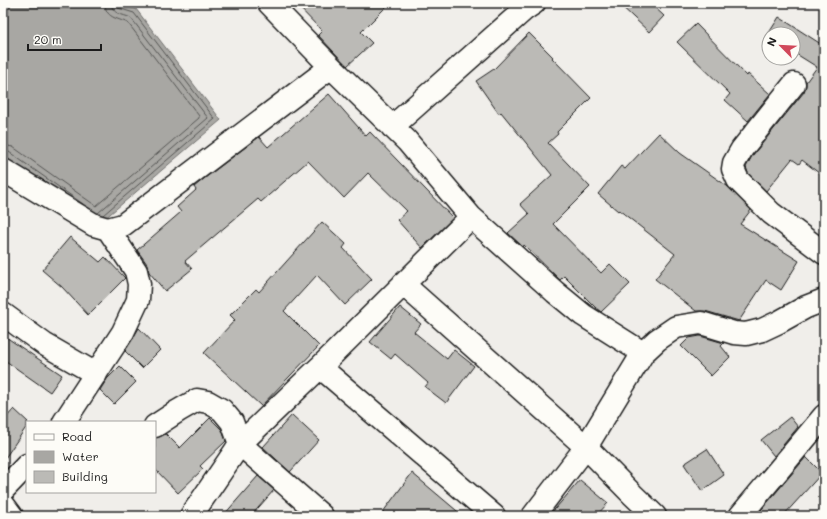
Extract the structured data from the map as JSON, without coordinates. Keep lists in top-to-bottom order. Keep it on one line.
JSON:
{"legend":["Road","Water","Building"],"scale_bar":"20 m","north":"top left"}
